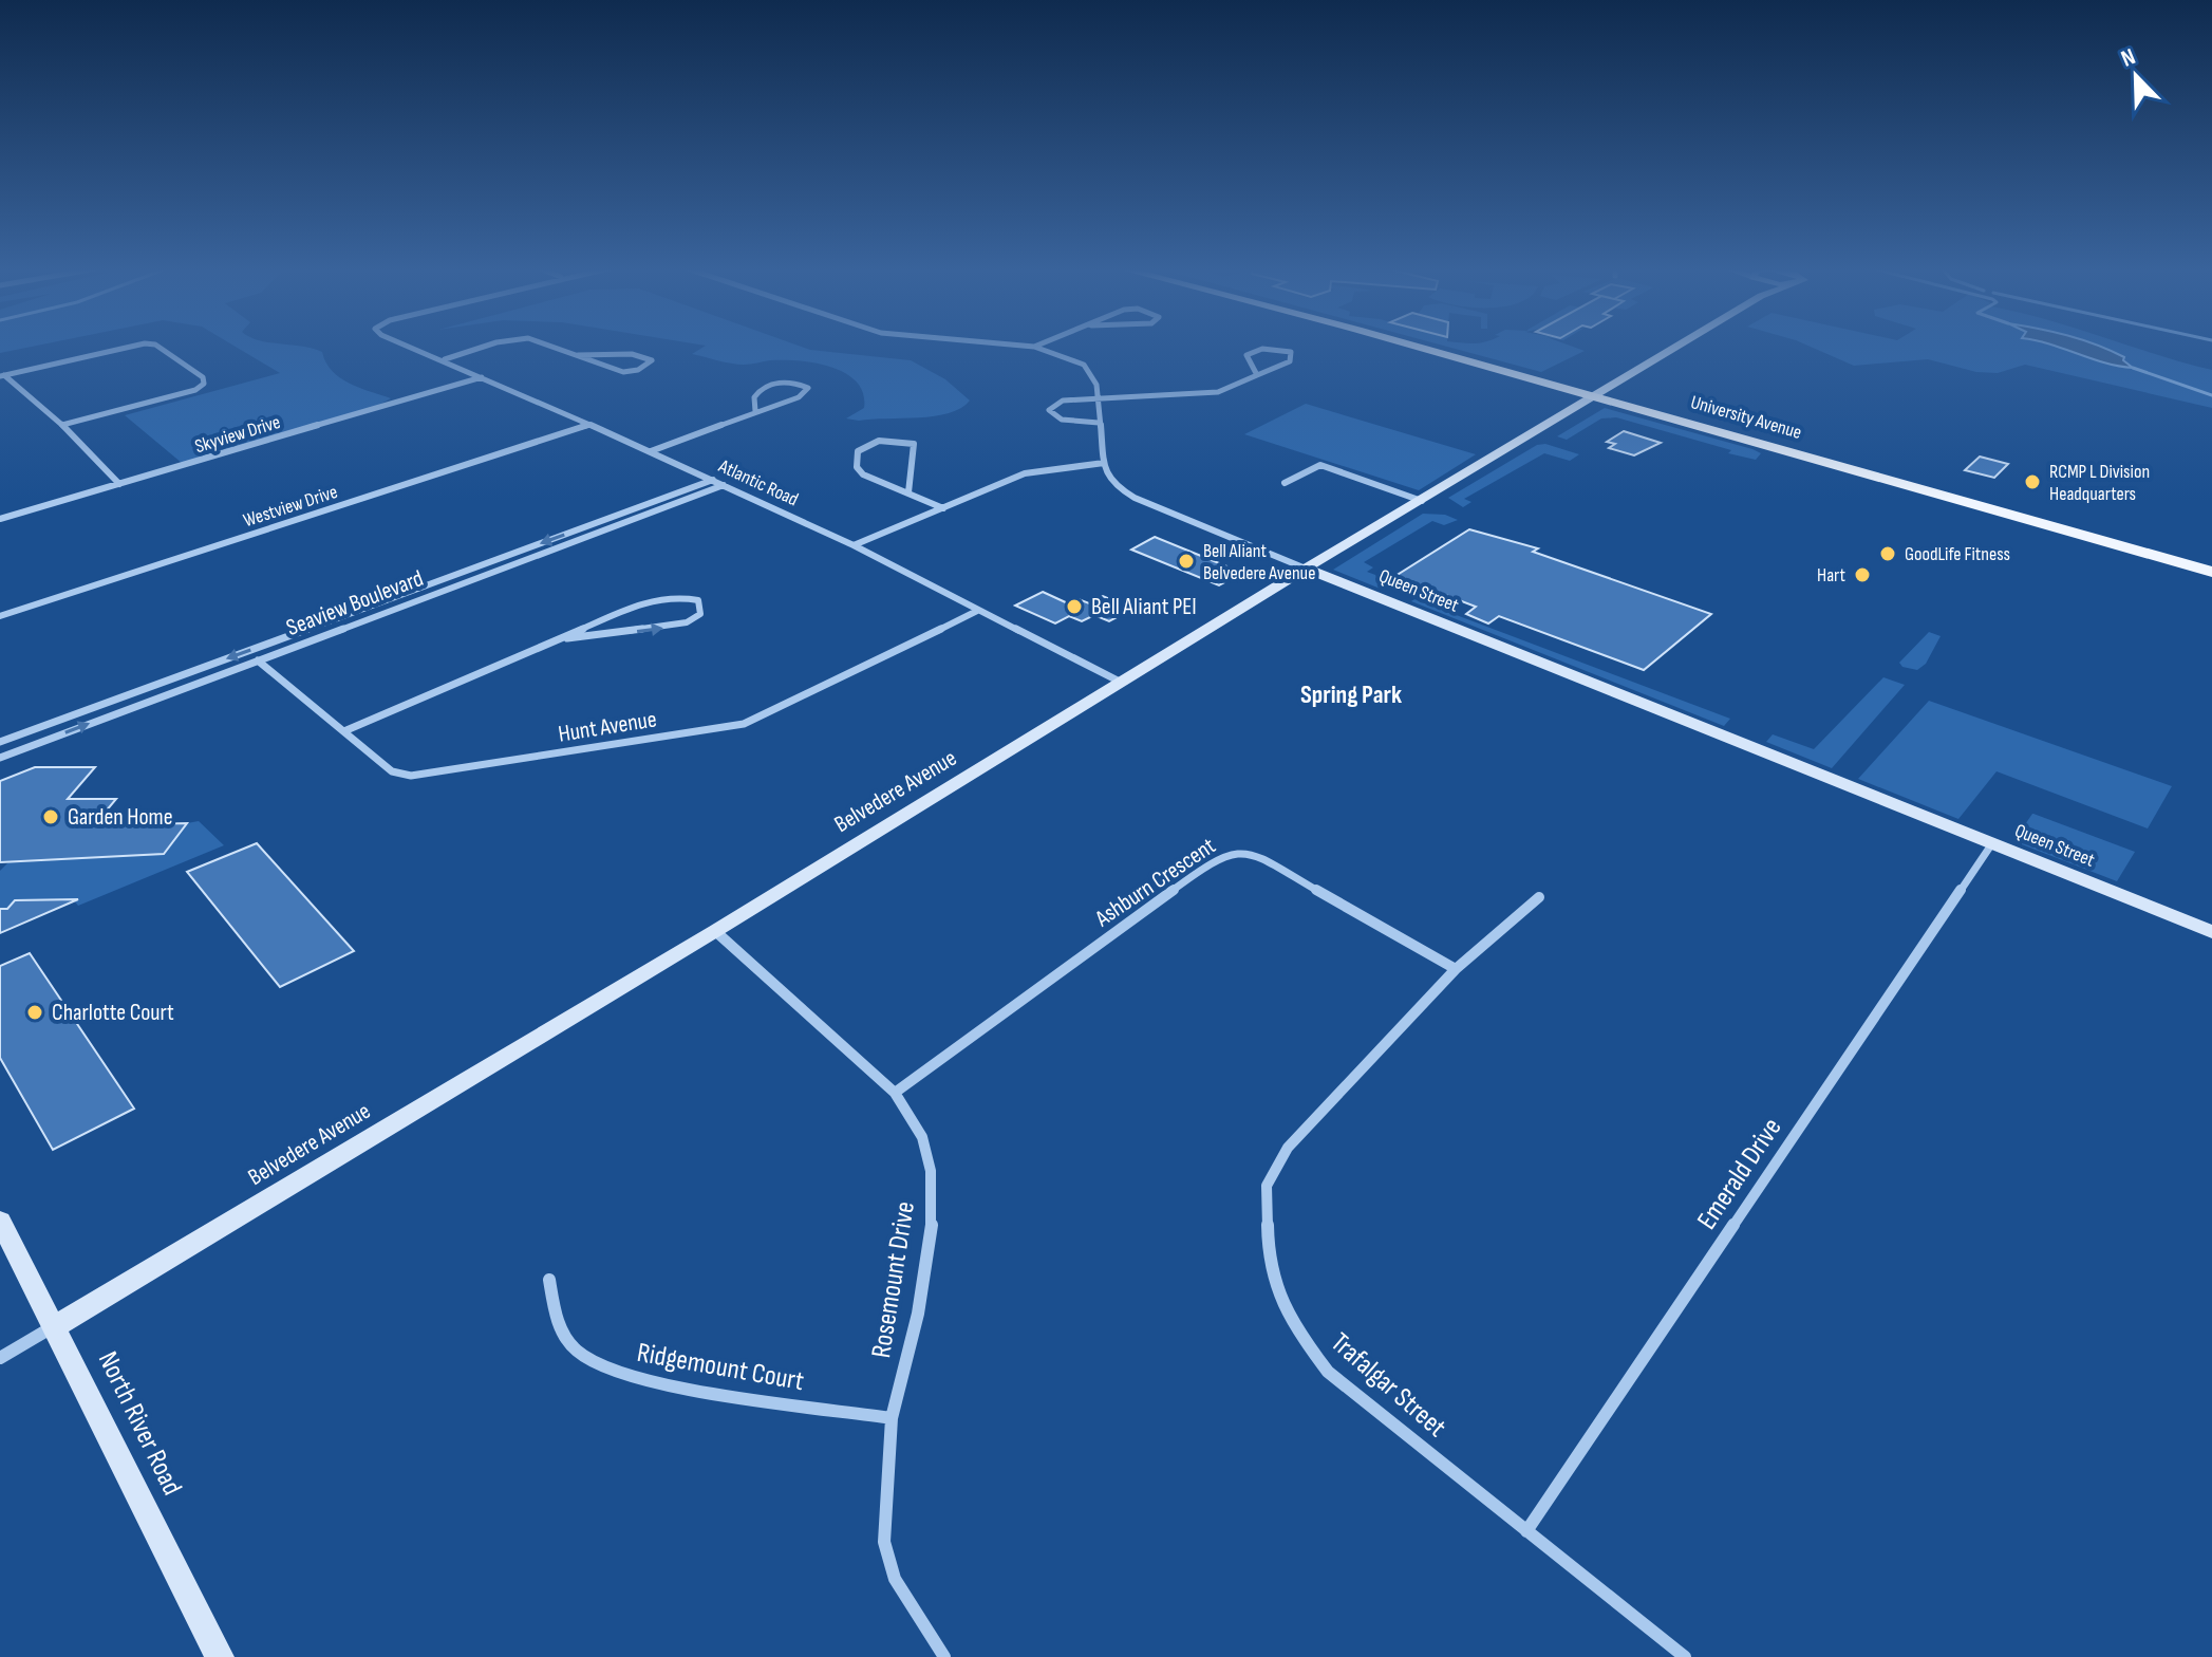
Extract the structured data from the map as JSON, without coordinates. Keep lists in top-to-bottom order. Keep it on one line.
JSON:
{"streets":{"main road":["University Avenue","Queen Street","Belvedere Avenue","North River Road"],"street":["Skyview Drive","Atlantic Road","Westview Drive","Seaview Boulevard","Hunt Avenue","Ashburn Crescent","Emerald Drive","Rosemount Drive","Ridgemount Court","Trafalgar Street"]},"crossings":[["University Avenue","Belvedere Avenue"],["Skyview Drive","Atlantic Road"],["Atlantic Road","Westview Drive"],["Atlantic Road","Seaview Boulevard"],["Atlantic Road","Hunt Avenue"],["Atlantic Road","Belvedere Avenue"],["Queen Street","Belvedere Avenue"],["Queen Street","Emerald Drive"],["Seaview Boulevard","Hunt Avenue"],["Belvedere Avenue","Rosemount Drive"],["Belvedere Avenue","North River Road"],["Ashburn Crescent","Rosemount Drive"],["Ashburn Crescent","Trafalgar Street"],["Emerald Drive","Trafalgar Street"],["Rosemount Drive","Ridgemount Court"]],"districts":["Spring Park"],"places":["RCMP L Division Headquarters","GoodLife Fitness","Bell Aliant Belvedere Avenue","Hart","Bell Aliant PEI","Garden Home","Charlotte Court"],"north":"top left"}
